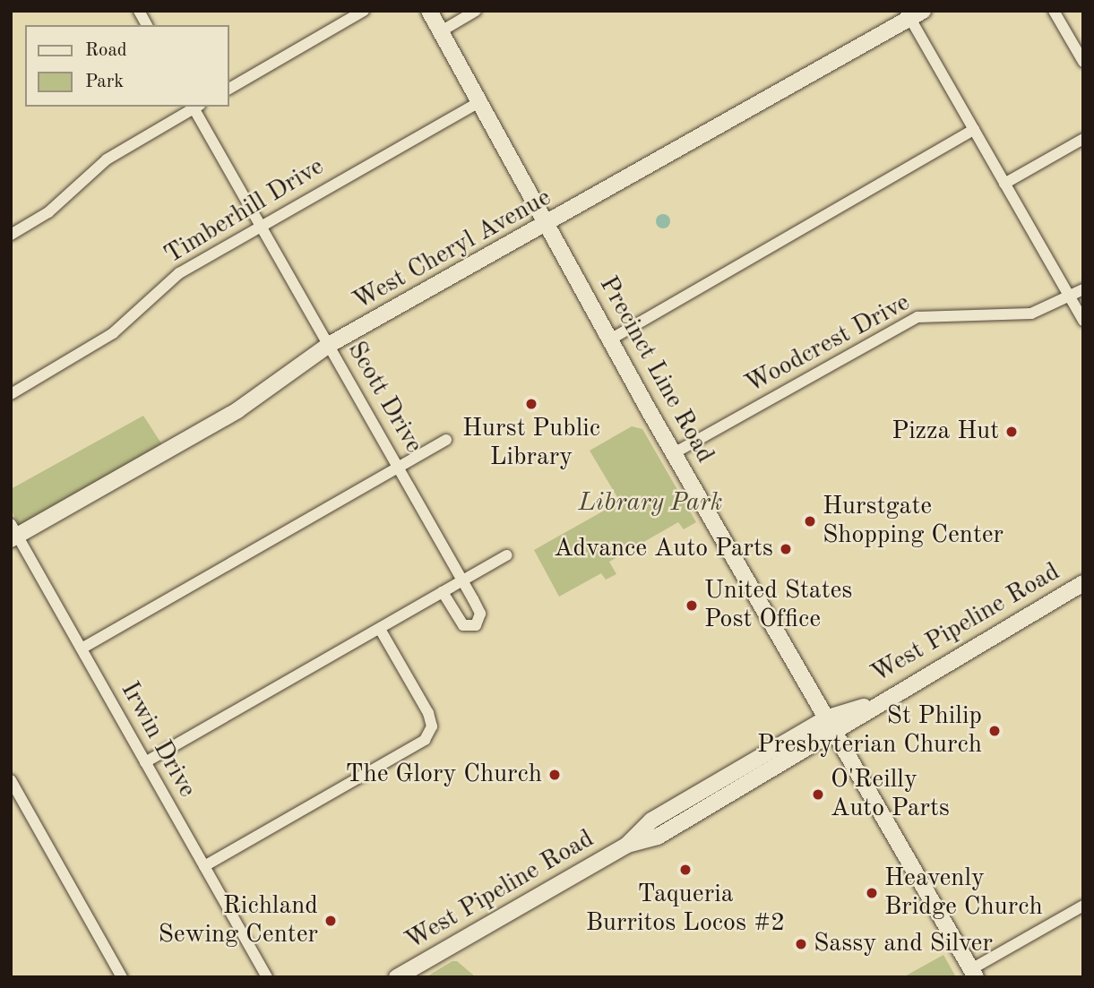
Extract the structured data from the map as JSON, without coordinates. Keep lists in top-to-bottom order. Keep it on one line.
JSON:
{"streets":{"main road":["West Cheryl Avenue","Precinct Line Road","West Pipeline Road"],"street":["Timberhill Drive","Woodcrest Drive","Scott Drive","Irwin Drive"]},"crossings":[["Timberhill Drive","Precinct Line Road"],["Timberhill Drive","Scott Drive"],["West Cheryl Avenue","Precinct Line Road"],["West Cheryl Avenue","Scott Drive"],["West Cheryl Avenue","Irwin Drive"],["Woodcrest Drive","Precinct Line Road"],["Precinct Line Road","West Pipeline Road"]],"parks":["Library Park"],"places":["Hurst Public Library","Pizza Hut","Hurstgate Shopping Center","Advance Auto Parts","United States Post Office","St Philip Presbyterian Church","The Glory Church","O'Reilly Auto Parts","Taqueria Burritos Locos #2","Heavenly Bridge Church","Richland Sewing Center","Sassy and Silver"],"legend":["Road","Park"]}
